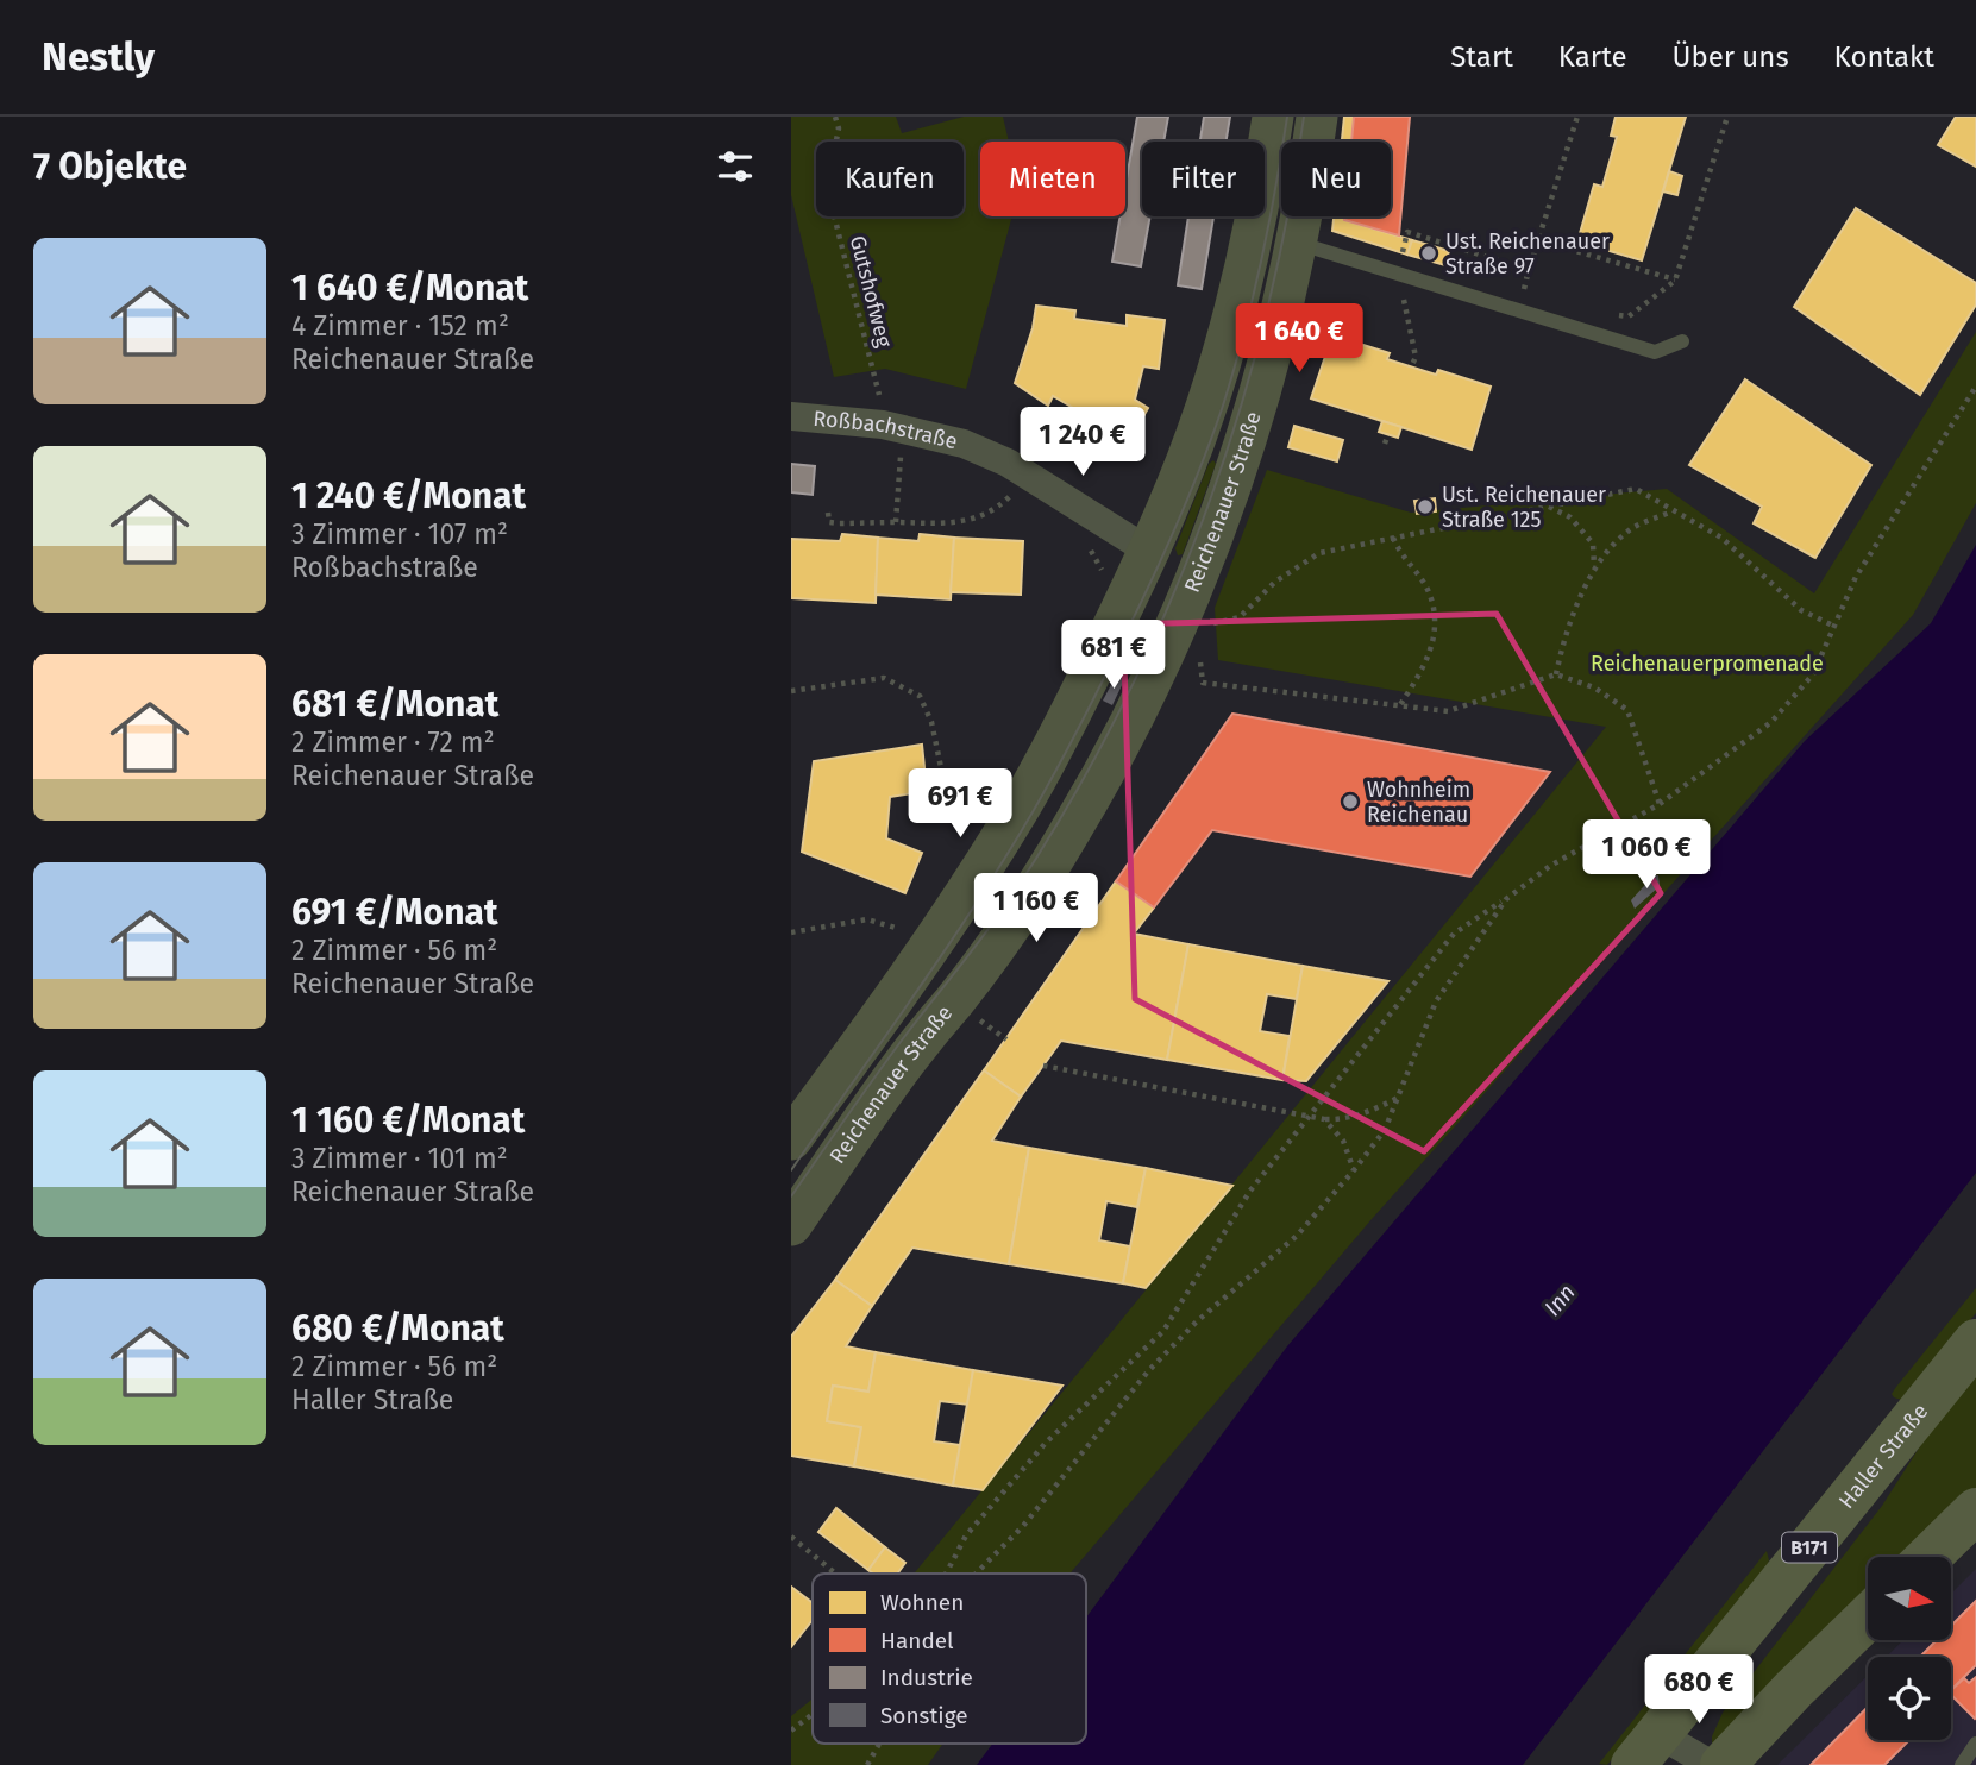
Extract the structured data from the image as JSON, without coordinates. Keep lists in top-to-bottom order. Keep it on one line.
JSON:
{"streets":{"main road":["Haller Straße","B171"],"street":["Roßbachstraße","Reichenauer Straße"],"path":["Gutshofweg"]},"crossings":[["Gutshofweg","Roßbachstraße"]],"water":["Inn"],"parks":["Reichenauerpromenade"],"places":["Ust. Reichenauer Straße 97","Ust. Reichenauer Straße 125","Wohnheim Reichenau"],"legend":["Wohnen","Handel","Industrie","Sonstige"],"north":"right","page":{"header":"Nestly","nav":["Start","Karte","Über uns","Kontakt"],"heading":"7 Objekte","chip":["Kaufen","Mieten","Filter","Neu"],"list":[{"name":"1 640 €/Monat","note":"4 Zimmer · 152 m² · Reichenauer Straße"},{"name":"1 240 €/Monat","note":"3 Zimmer · 107 m² · Roßbachstraße"},{"name":"681 €/Monat","note":"2 Zimmer · 72 m² · Reichenauer Straße"},{"name":"691 €/Monat","note":"2 Zimmer · 56 m² · Reichenauer Straße"},{"name":"1 160 €/Monat","note":"3 Zimmer · 101 m² · Reichenauer Straße"},{"name":"680 €/Monat","note":"2 Zimmer · 56 m² · Haller Straße"}],"price":["1 640 €","1 240 €","681 €","691 €","1 060 €","1 160 €","680 €"]}}
